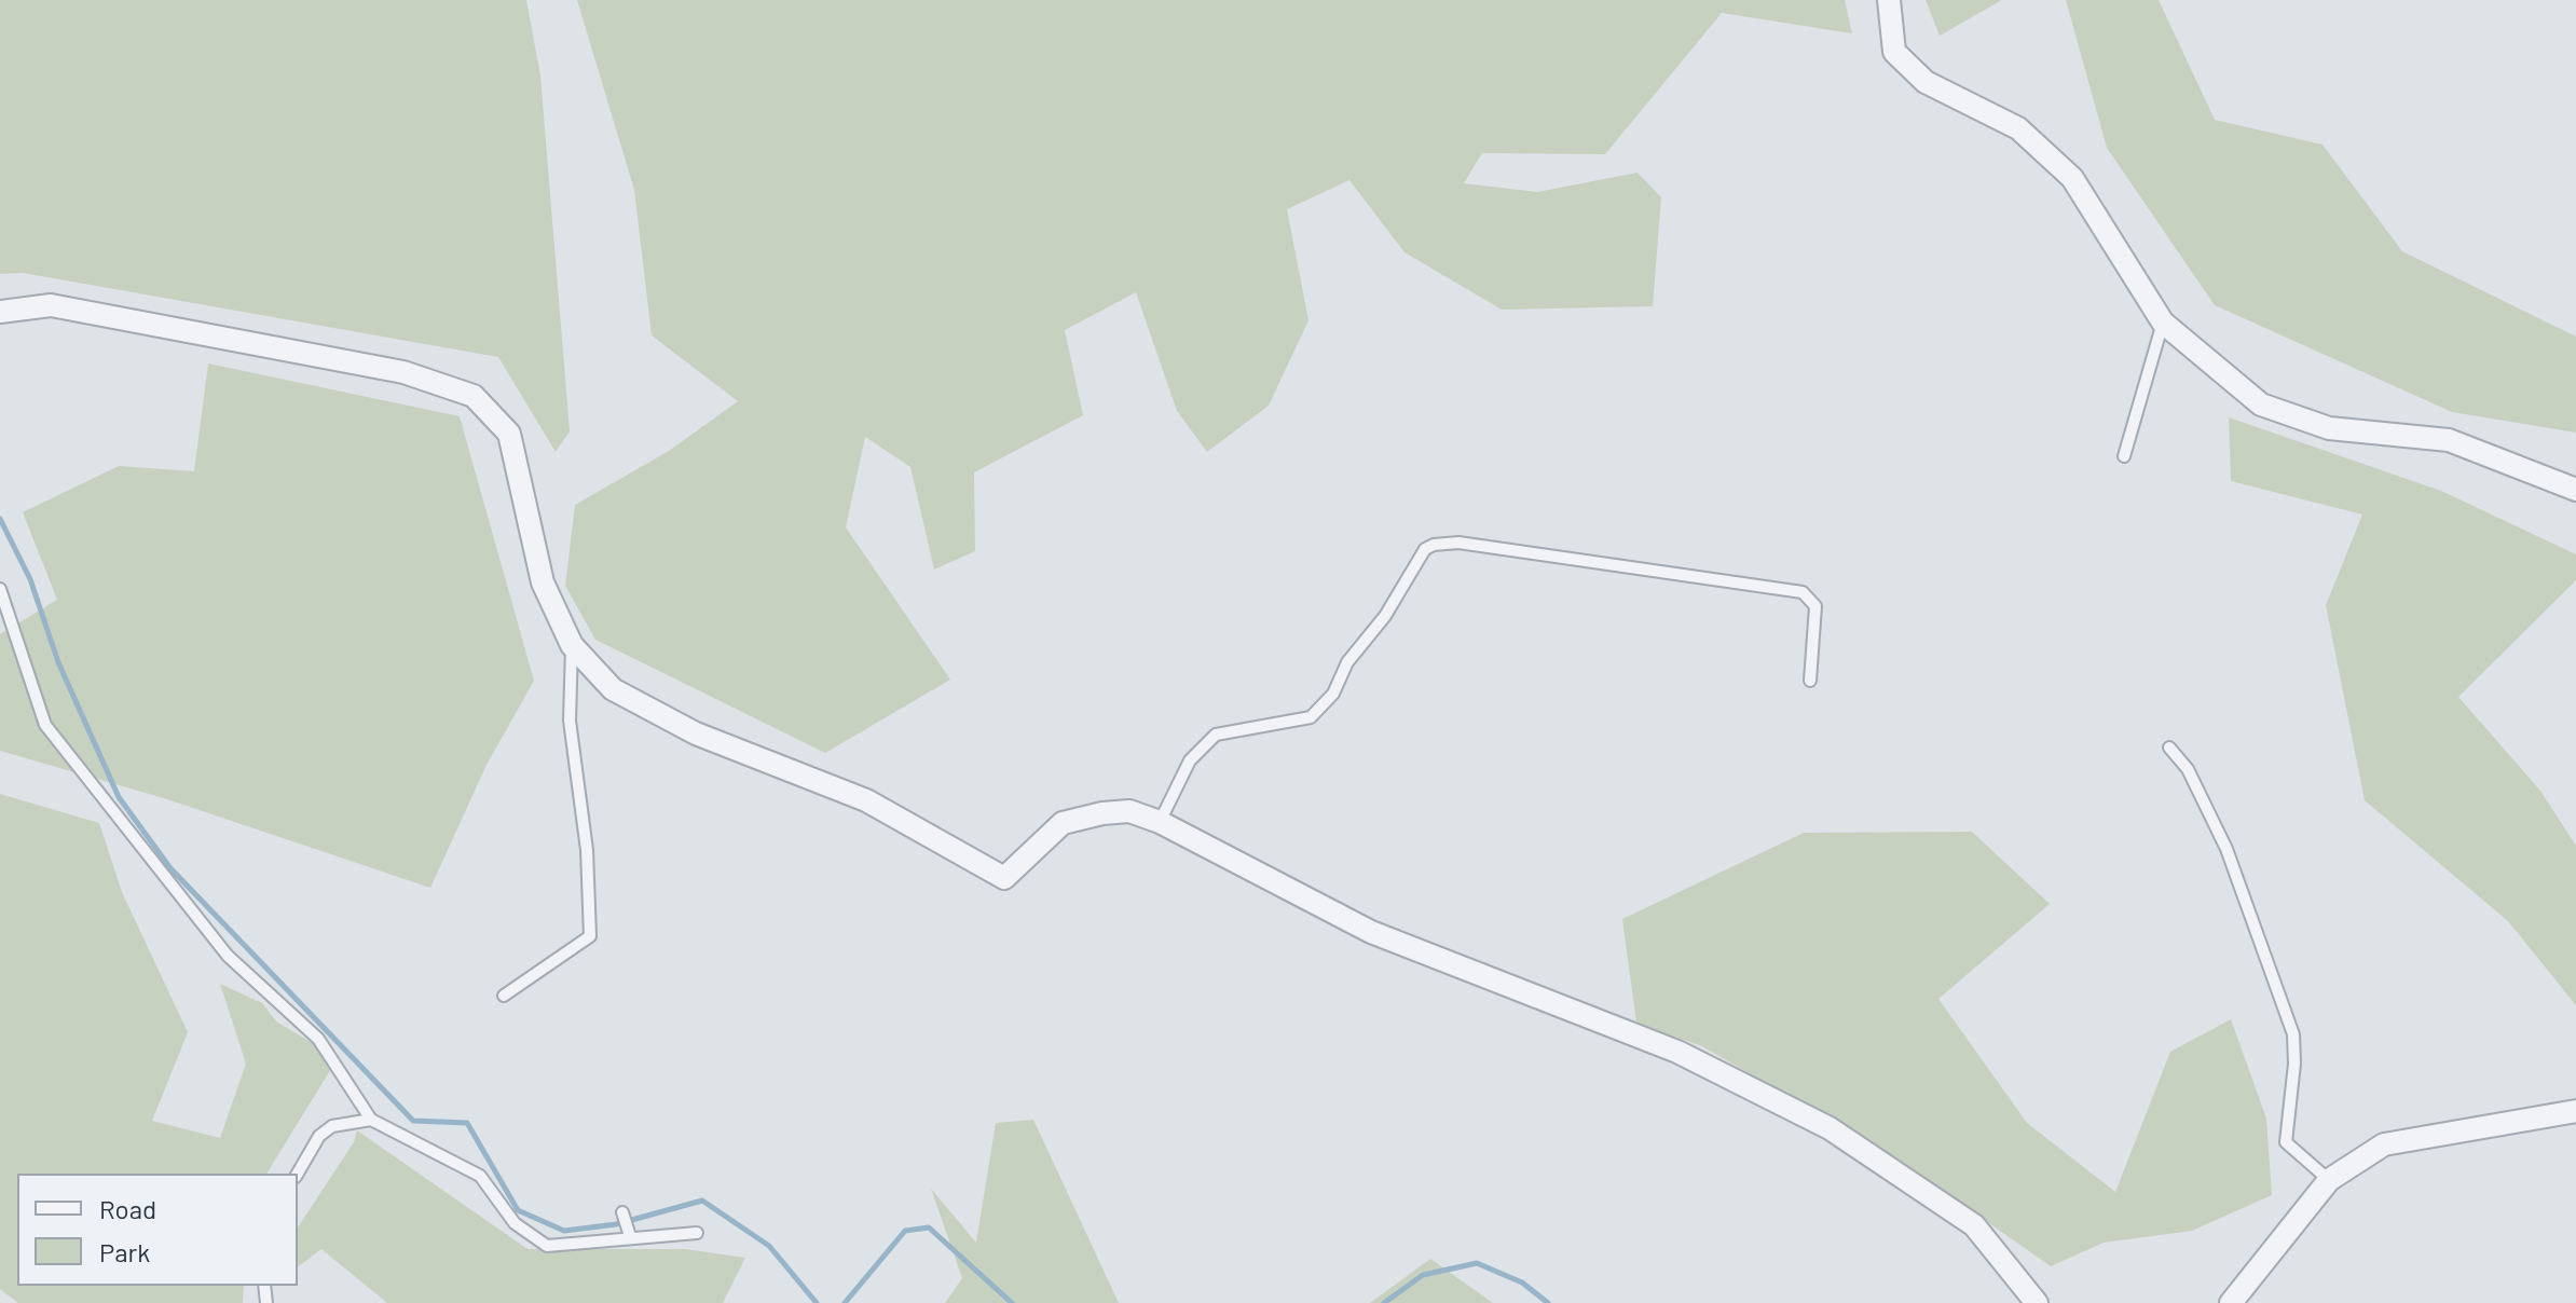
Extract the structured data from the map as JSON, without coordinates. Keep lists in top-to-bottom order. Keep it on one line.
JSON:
{"legend":["Road","Park"]}
